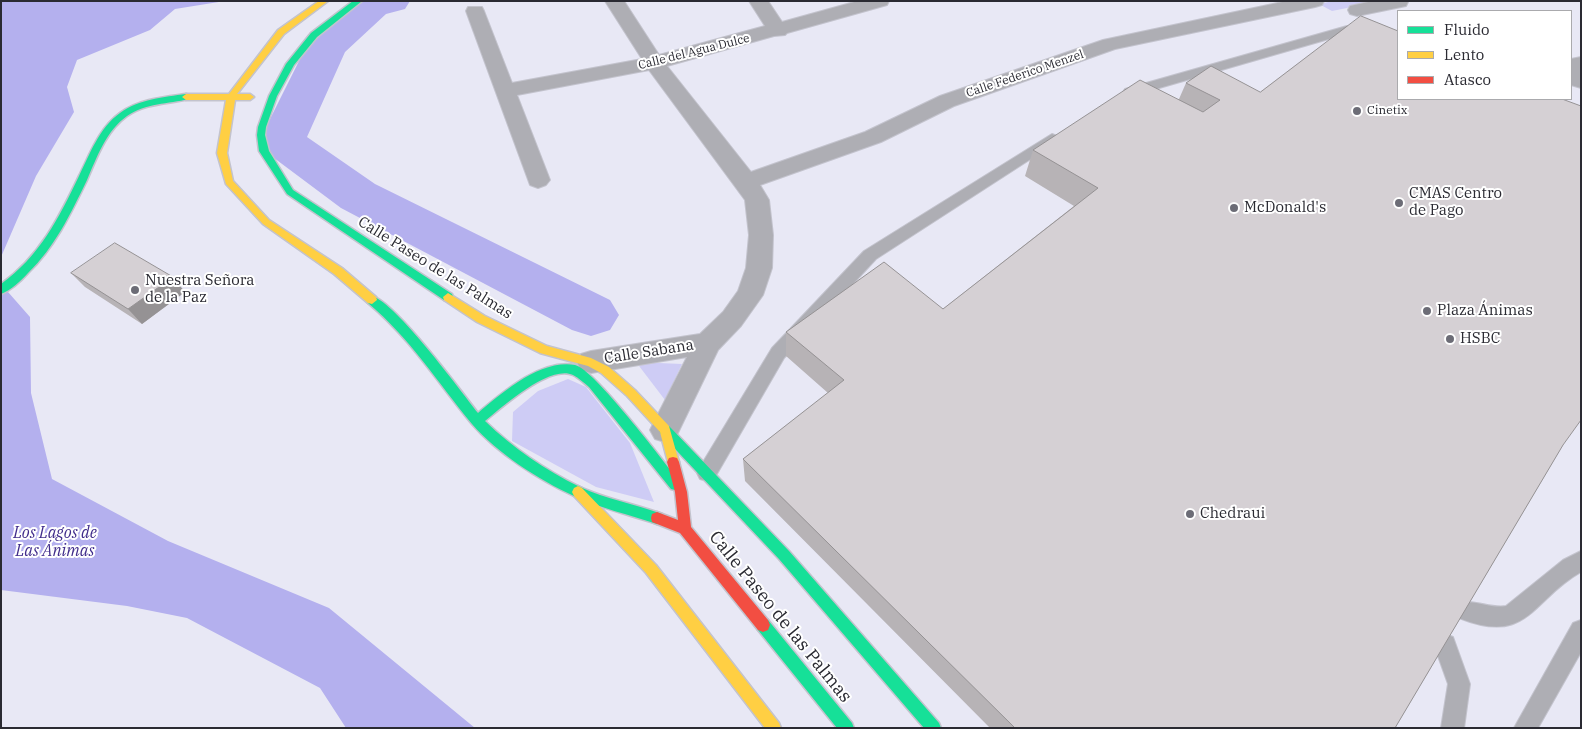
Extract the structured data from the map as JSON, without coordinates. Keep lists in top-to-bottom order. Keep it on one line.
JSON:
{"streets":{"main road":["Calle Paseo de las Palmas"],"street":["Calle del Agua Dulce","Calle Federico Menzel","Calle Sabana"]},"crossings":[["Calle del Agua Dulce","Calle Sabana"],["Calle Federico Menzel","Calle Sabana"],["Calle Paseo de las Palmas","Calle Sabana"]],"water":["Los Lagos de Las Ánimas"],"places":["Cinetix","CMAS Centro de Pago","McDonald's","Nuestra Señora de la Paz","Plaza Ánimas","HSBC","Chedraui"],"legend":["Fluido","Lento","Atasco"]}
